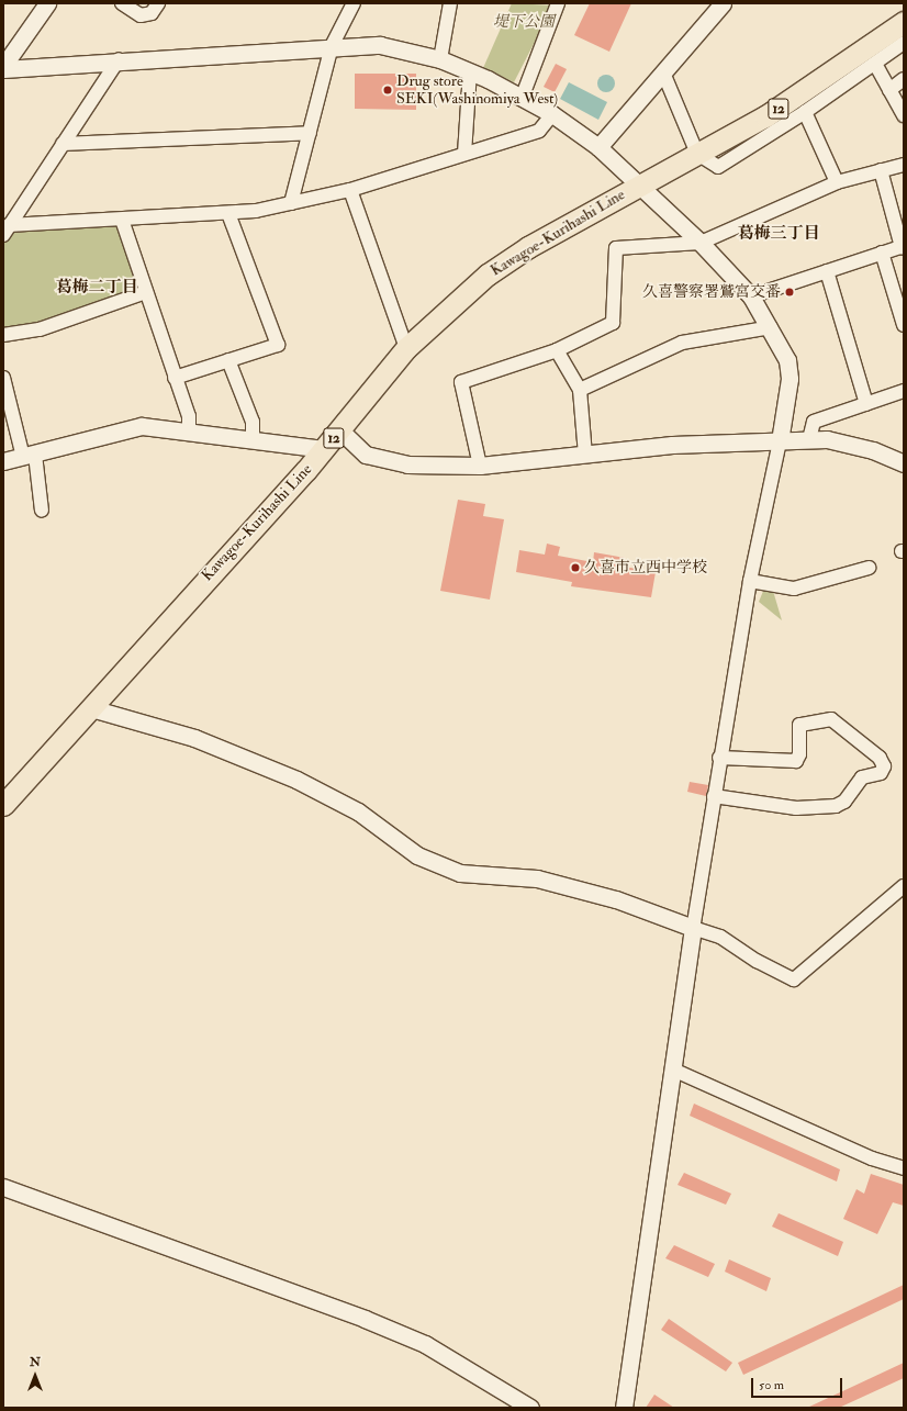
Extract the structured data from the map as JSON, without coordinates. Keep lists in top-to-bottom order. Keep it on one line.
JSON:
{"streets":{"main road":["12","Kawagoe-Kurihashi Line"]},"districts":["葛梅三丁目","葛梅二丁目"],"parks":["堤下公園"],"places":["Drug store SEKI(Washinomiya West)","久喜警察署鷲宮交番","久喜市立西中学校"],"scale_bar":"50 m","north":"top"}
